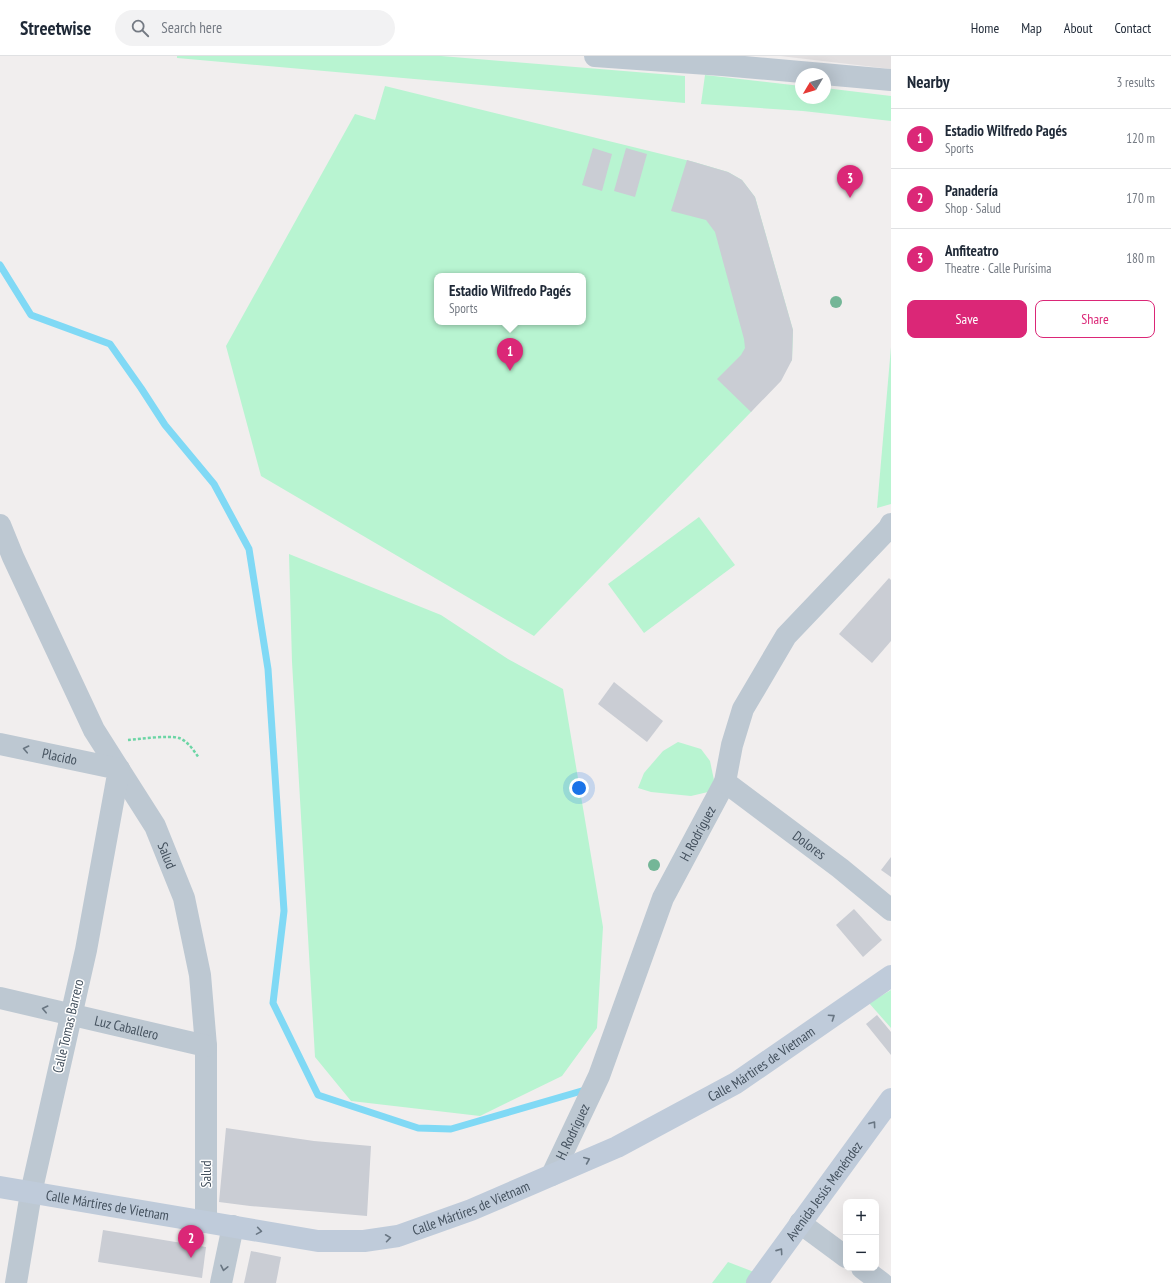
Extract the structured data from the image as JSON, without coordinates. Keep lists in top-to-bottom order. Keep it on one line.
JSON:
{"streets":{"main road":["Calle Mártires de Vietnam","Avenida Jesús Menéndez"],"street":["Placido","H. Rodríguez","Dolores","Salud","Calle Tomas Barrero","Luz Caballero"]},"crossings":[["Placido","Salud"],["Placido","Calle Tomas Barrero"],["H. Rodríguez","Dolores"],["H. Rodríguez","Calle Mártires de Vietnam"],["Salud","Calle Tomas Barrero"],["Salud","Luz Caballero"],["Salud","Calle Mártires de Vietnam"],["Calle Tomas Barrero","Luz Caballero"],["Calle Tomas Barrero","Calle Mártires de Vietnam"]],"one_way":["Placido","Calle Mártires de Vietnam","Avenida Jesús Menéndez"],"north":"bottom left","page":{"header":"Streetwise","search":"Search here","nav":["Home","Map","About","Contact"],"heading":["Nearby","3 results"],"list":[{"mark":"1","name":"Estadio Wilfredo Pagés","note":"Sports","value":"120 m"},{"mark":"2","name":"Panadería","note":"Shop · Salud","value":"170 m"},{"mark":"3","name":"Anfiteatro","note":"Theatre · Calle Purísima","value":"180 m"}],"pins":["3","1","2"],"popup":["Estadio Wilfredo Pagés","Sports"],"buttons":["Save","Share"],"map_buttons":["+","−"]}}
